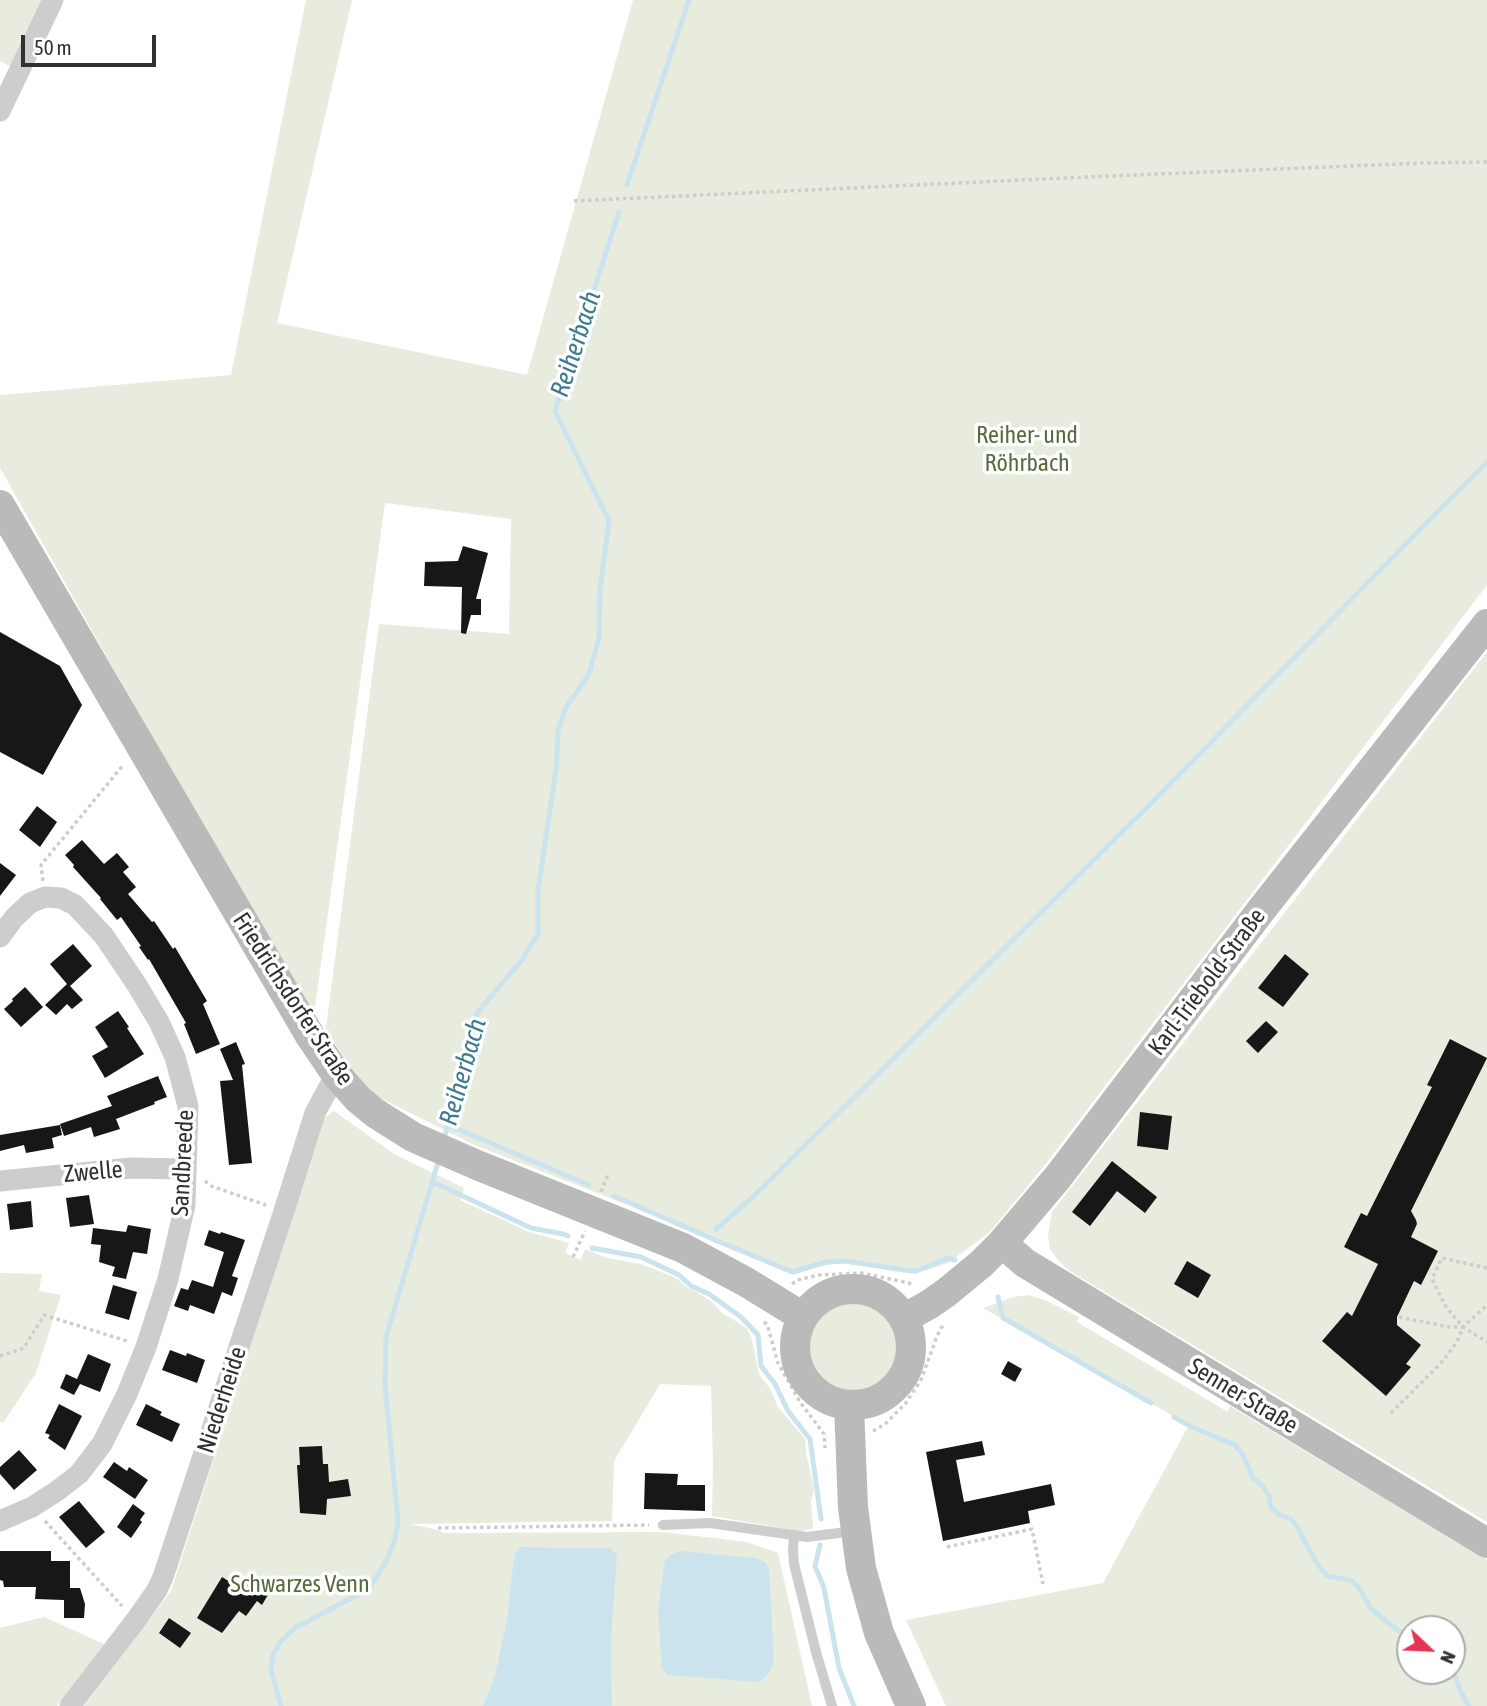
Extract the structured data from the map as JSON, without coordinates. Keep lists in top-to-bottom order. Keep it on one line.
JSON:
{"streets":{"main road":["Karl-Triebold-Straße","Friedrichsdorfer Straße","Senner Straße"],"street":["Sandbreede","Zwelle","Niederheide"]},"crossings":[["Karl-Triebold-Straße","Senner Straße"],["Friedrichsdorfer Straße","Niederheide"],["Sandbreede","Zwelle"]],"water":["Reiherbach"],"parks":["Reiher- und Röhrbach","Schwarzes Venn"],"scale_bar":"50 m","north":"bottom right"}
